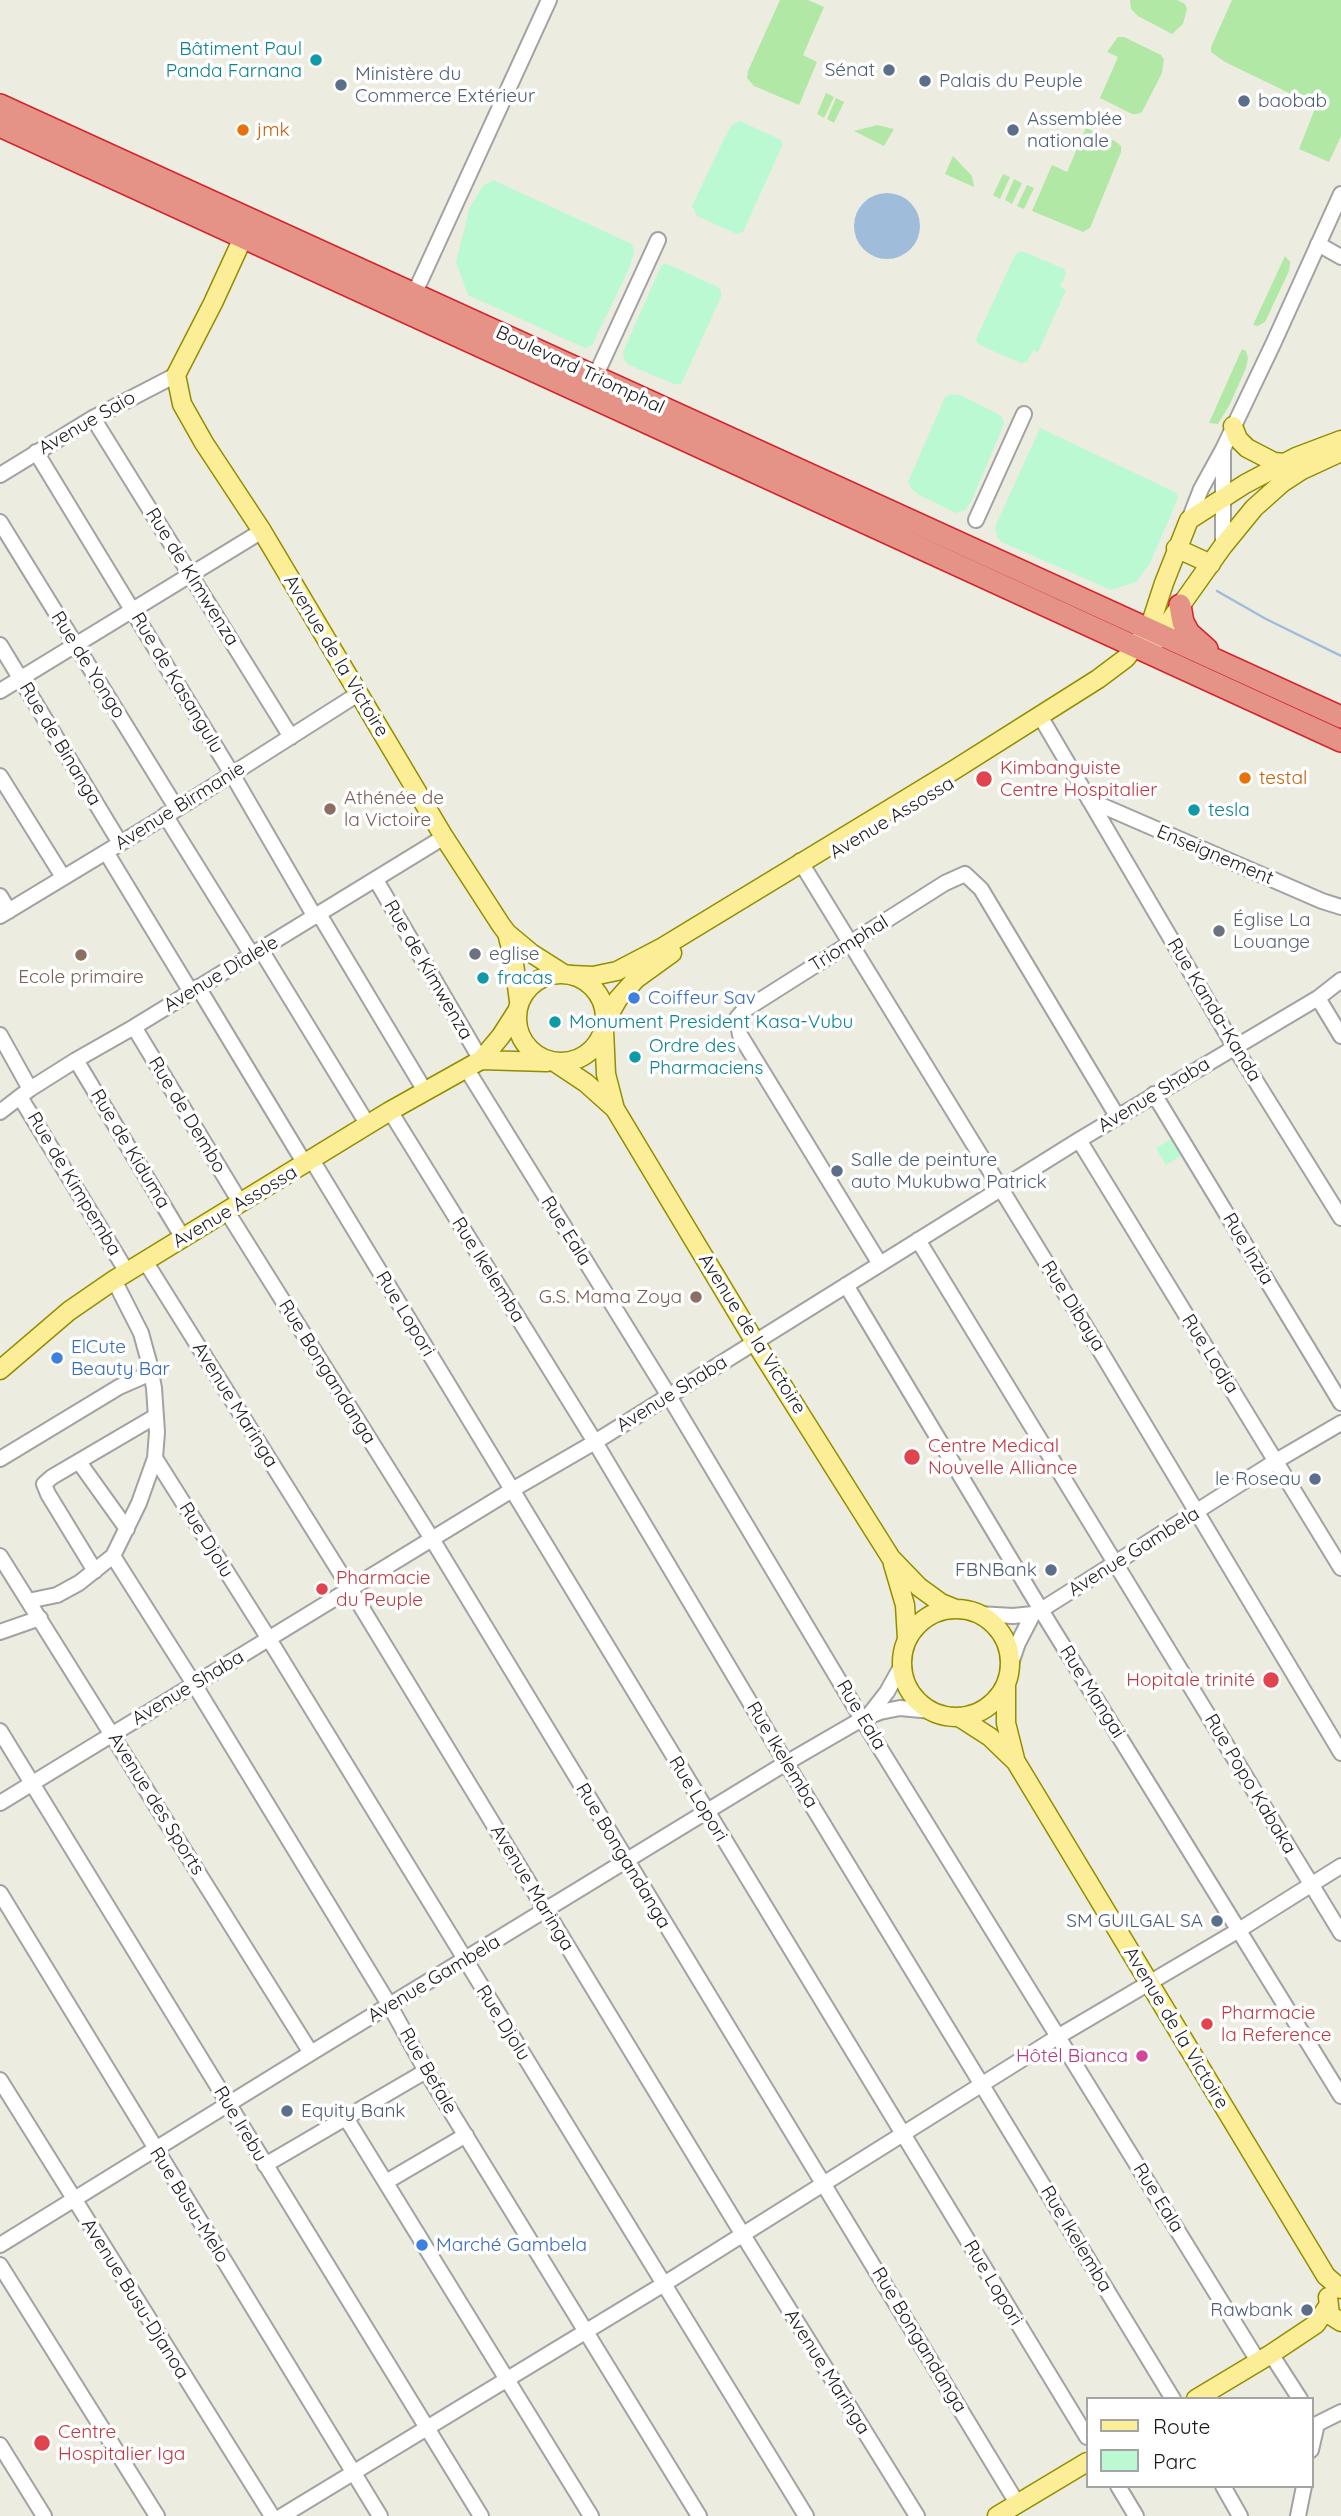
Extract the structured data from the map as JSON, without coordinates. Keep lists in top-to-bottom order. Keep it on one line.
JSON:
{"streets":{"highway":["Boulevard Triomphal"],"main road":["Avenue de la Victoire","Avenue Assossa"],"street":["Avenue Saio","Rue de KImwenza","Rue de Yongo","Rue de Kasangulu","Rue de Binanga","Avenue Birmanie","Enseignement","Triomphal","Rue de Kimwenza","Avenue Dialele","Rue Kanda-Kanda","Avenue Shaba","Rue de Dembo","Rue de Kiduma","Rue de Kimpemba","Rue Eala","Rue Inzia","Rue Ikelemba","Rue Dibaya","Rue Lopori","Rue Lodja","Rue Bongandanga","Avenue Maringa","Rue Djolu","Avenue Gambela","Rue Mangai","Rue Popo Kabaka","Avenue des Sports","Rue Befale","Rue Irebu","Rue Busu-Melo","Avenue Busu-Djanoa"]},"crossings":[["Boulevard Triomphal","Avenue Assossa"],["Avenue Saio","Rue de KImwenza"],["Avenue Saio","Avenue de la Victoire"],["Avenue Saio","Rue de Kasangulu"],["Rue de KImwenza","Avenue Birmanie"],["Avenue de la Victoire","Avenue Birmanie"],["Avenue de la Victoire","Avenue Dialele"],["Avenue de la Victoire","Avenue Shaba"],["Rue de Yongo","Avenue Birmanie"],["Rue de Yongo","Avenue Assossa"],["Rue de Yongo","Avenue Dialele"],["Rue de Kasangulu","Avenue Birmanie"],["Rue de Kasangulu","Avenue Assossa"],["Rue de Kasangulu","Avenue Dialele"],["Rue de Binanga","Avenue Birmanie"],["Avenue Assossa","Rue de Kimwenza"],["Avenue Assossa","Rue Kanda-Kanda"],["Avenue Assossa","Rue de Dembo"],["Avenue Assossa","Rue de Kiduma"],["Avenue Assossa","Rue de Kimpemba"],["Avenue Assossa","Rue Eala"],["Avenue Assossa","Rue Ikelemba"],["Avenue Assossa","Rue Dibaya"],["Avenue Assossa","Rue Lopori"],["Avenue Assossa","Rue Bongandanga"],["Avenue Assossa","Avenue Maringa"],["Enseignement","Rue Kanda-Kanda"],["Triomphal","Avenue Shaba"],["Triomphal","Rue Dibaya"],["Rue de Kimwenza","Avenue Dialele"],["Rue de Kimwenza","Rue Eala"],["Avenue Dialele","Rue de Dembo"],["Avenue Dialele","Rue de Kiduma"],["Avenue Dialele","Rue de Kimpemba"],["Rue Kanda-Kanda","Avenue Shaba"],["Avenue Shaba","Rue Eala"],["Avenue Shaba","Rue Inzia"],["Avenue Shaba","Rue Ikelemba"],["Avenue Shaba","Rue Dibaya"],["Avenue Shaba","Rue Lopori"],["Avenue Shaba","Rue Lodja"],["Avenue Shaba","Rue Bongandanga"],["Avenue Shaba","Avenue Maringa"],["Avenue Shaba","Rue Djolu"],["Avenue Shaba","Rue Mangai"],["Avenue Shaba","Rue Popo Kabaka"],["Avenue Shaba","Avenue des Sports"],["Avenue Shaba","Rue Befale"],["Avenue Shaba","Rue Irebu"],["Rue de Dembo","Rue Bongandanga"],["Rue de Kimpemba","Rue Djolu"],["Rue Eala","Avenue Gambela"],["Rue Ikelemba","Avenue Gambela"],["Rue Dibaya","Avenue Gambela"],["Rue Lopori","Avenue Gambela"],["Rue Lodja","Avenue Gambela"],["Rue Bongandanga","Avenue Gambela"],["Avenue Maringa","Avenue Gambela"],["Rue Djolu","Avenue Gambela"],["Avenue Gambela","Rue Mangai"],["Avenue Gambela","Rue Popo Kabaka"],["Avenue Gambela","Avenue des Sports"],["Avenue Gambela","Rue Befale"],["Avenue Gambela","Rue Irebu"],["Avenue Gambela","Rue Busu-Melo"],["Avenue Gambela","Avenue Busu-Djanoa"]],"places":["Bâtiment Paul Panda Farnana","Sénat","Palais du Peuple","Ministère du Commerce Extérieur","baobab","jmk","Assemblée nationale","testal","Kimbanguiste Centre Hospitalier","Athénée de la Victoire","tesla","Église La Louange","eglise","Ecole primaire","fracas","Coiffeur Sav","Monument President Kasa-Vubu","Ordre des Pharmaciens","Salle de peinture auto Mukubwa Patrick","G.S. Mama Zoya","ElCute Beauty Bar","Centre Medical Nouvelle Alliance","le Roseau","FBNBank","Pharmacie du Peuple","Hopitale trinité","SM GUILGAL SA","Pharmacie la Reference","Hôtel Bianca","Equity Bank","Marché Gambela","Rawbank","Centre Hospitalier Iga"],"legend":["Route","Parc"]}
